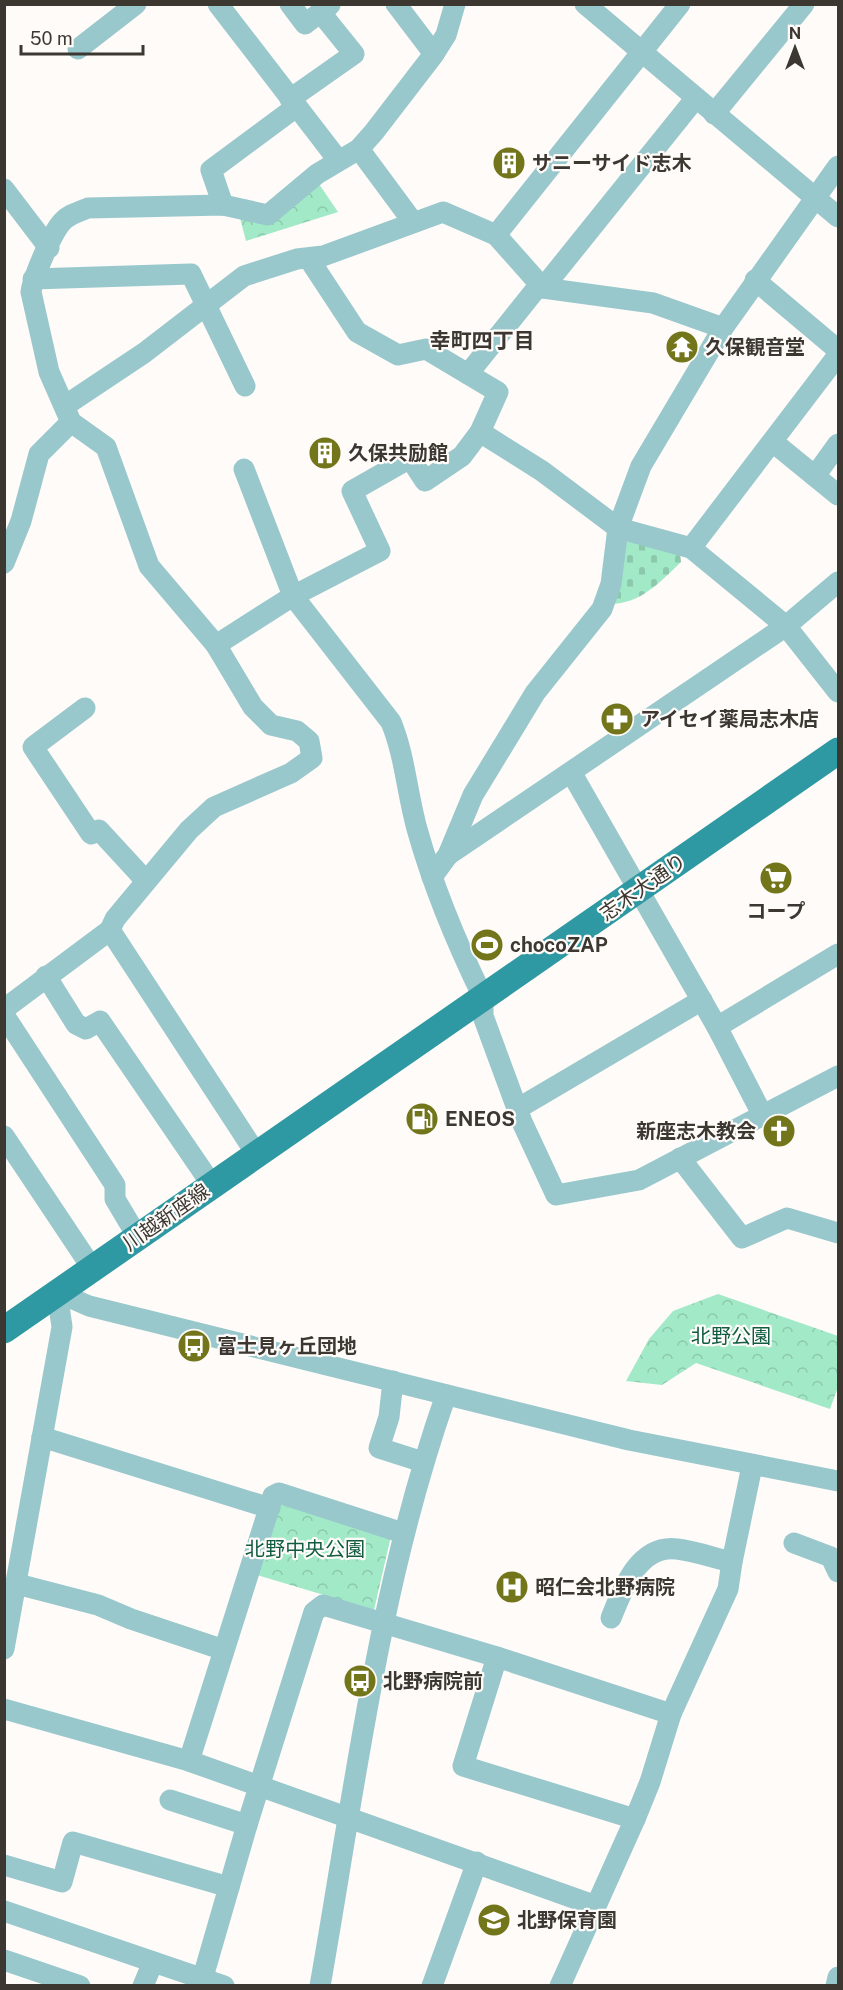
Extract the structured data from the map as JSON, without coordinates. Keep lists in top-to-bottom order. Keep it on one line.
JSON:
{"streets":{"main road":["志木大通り","川越新座線"]},"crossings":[["志木大通り","川越新座線"]],"districts":["幸町四丁目"],"parks":["北野公園","北野中央公園"],"places":{"building":["サニーサイド志木","久保共励館"],"temple":["久保観音堂"],"pharmacy":["アイセイ薬局志木店"],"supermarket":["コープ"],"sports":["chocoZAP"],"fuel station":["ENEOS"],"church":["新座志木教会"],"bus stop":["富士見ヶ丘団地","北野病院前"],"hospital":["昭仁会北野病院"],"school or university":["北野保育園"]},"scale_bar":"50 m","north":"top"}
